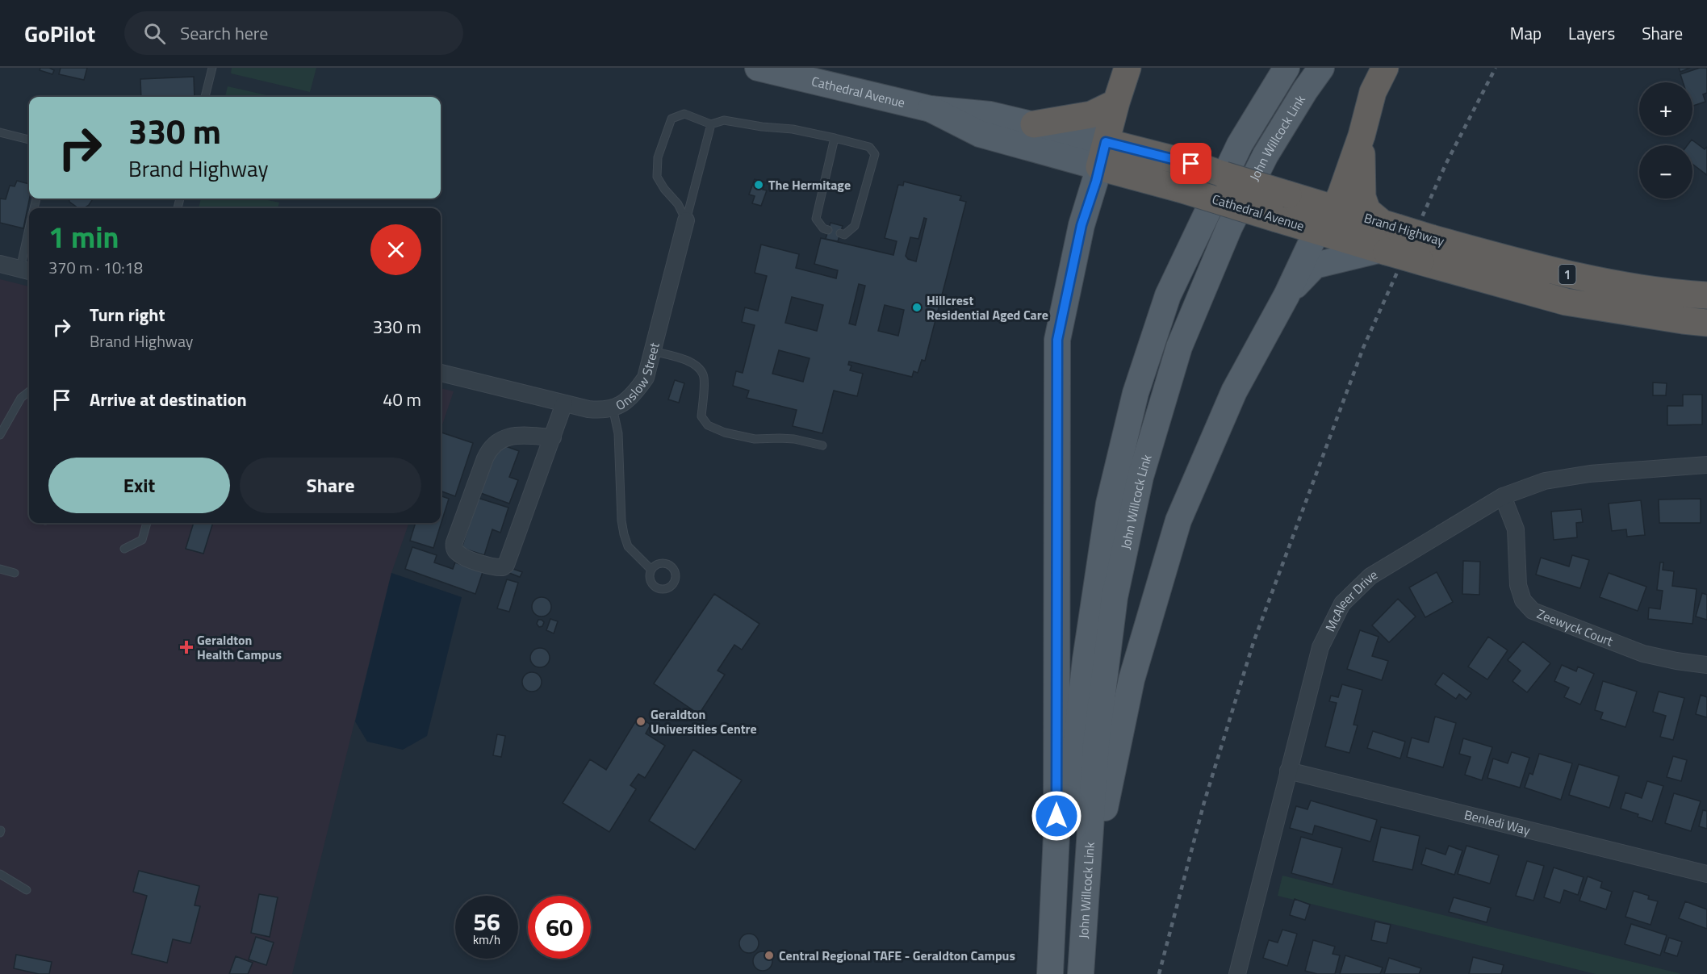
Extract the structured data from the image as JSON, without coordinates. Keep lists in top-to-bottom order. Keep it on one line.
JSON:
{"streets":{"highway":["Cathedral Avenue","Brand Highway","1"],"main road":["John Willcock Link"],"street":["Onslow Street","McAleer Drive","Zeewyck Court","Benledi Way"]},"crossings":[["Cathedral Avenue","Brand Highway"],["Brand Highway","1"],["McAleer Drive","Zeewyck Court"],["McAleer Drive","Benledi Way"]],"places":{"other":["The Hermitage","Hillcrest Residential Aged Care","Geraldton Universities Centre","Central Regional TAFE - Geraldton Campus"],"health":["Geraldton Health Campus"]},"page":{"header":"GoPilot","search":"Search here","nav":["Map","Layers","Share"],"map_buttons":["+","−"],"turn":["330 m","Brand Highway"],"heading":["1 min","370 m · 10:18"],"list":[{"name":"Turn right","note":"Brand Highway","value":"330 m"},{"name":"Arrive at destination","value":"40 m"}],"buttons":["Exit","Share"],"speed":"56 km/h","limit":"60"}}
